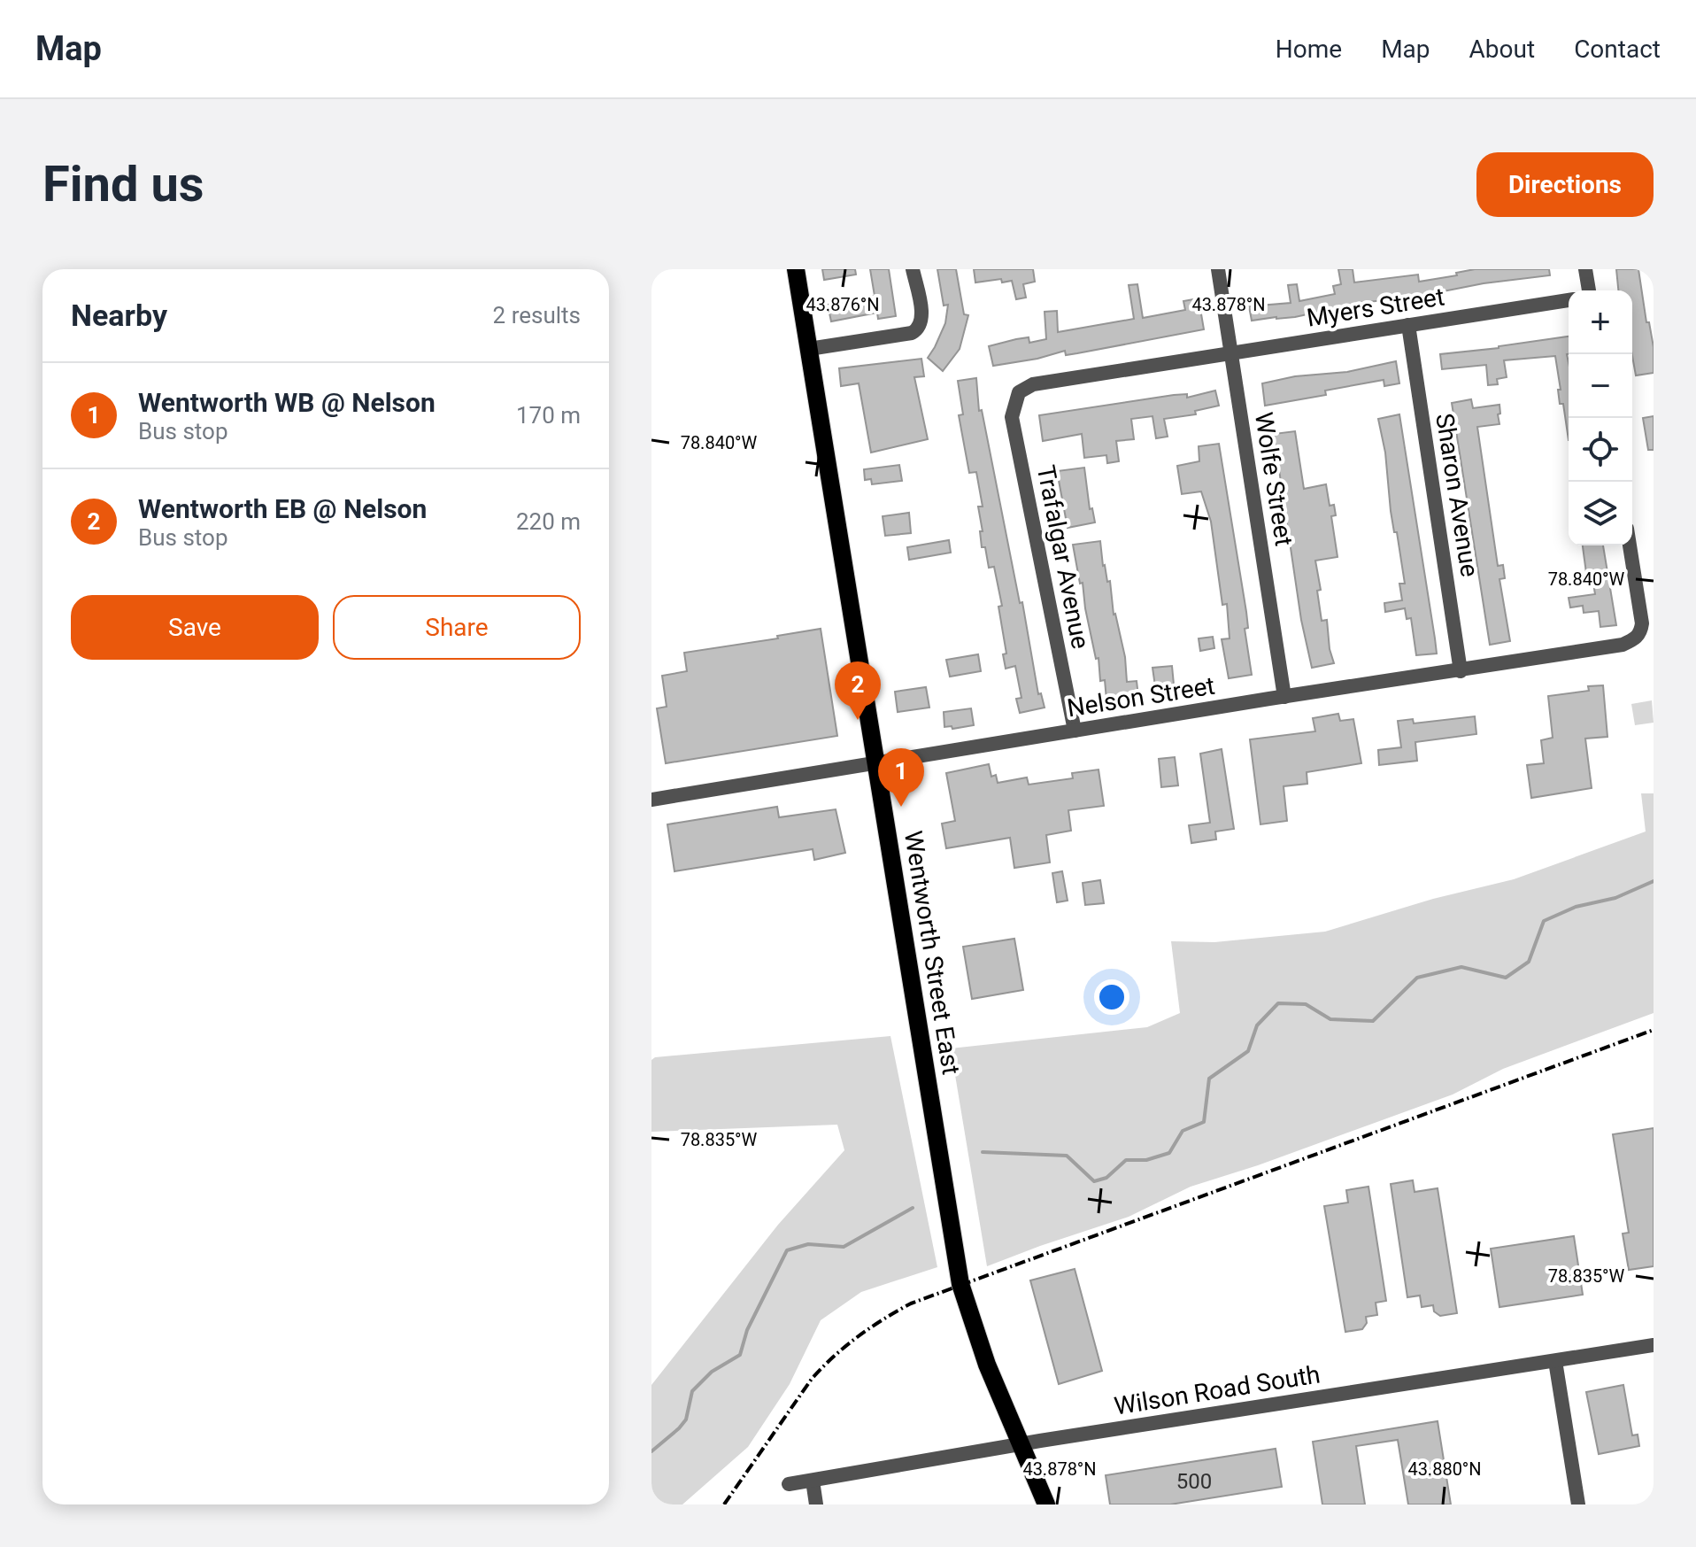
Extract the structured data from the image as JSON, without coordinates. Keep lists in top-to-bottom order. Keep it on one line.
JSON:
{"streets":{"main road":["Wentworth Street East"],"street":["Myers Street","Wolfe Street","Sharon Avenue","Trafalgar Avenue","Nelson Street","Wilson Road South"]},"crossings":[["Myers Street","Wolfe Street"],["Myers Street","Sharon Avenue"],["Myers Street","Trafalgar Avenue"],["Wolfe Street","Nelson Street"],["Sharon Avenue","Nelson Street"],["Trafalgar Avenue","Nelson Street"],["Nelson Street","Wentworth Street East"],["Wentworth Street East","Wilson Road South"]],"house_numbers":["500"],"page":{"header":"Map","nav":["Home","Map","About","Contact"],"buttons":["Directions",["Save","Share"]],"title":"Find us","heading":["Nearby","2 results"],"map_buttons":["+","−"],"list":[{"mark":"1","name":"Wentworth WB @ Nelson","note":"Bus stop","value":"170 m"},{"mark":"2","name":"Wentworth EB @ Nelson","note":"Bus stop","value":"220 m"}],"pins":["2","1"]},"coordinates":["43.876°N","43.878°N","78.840°W","78.835°W","43.880°N"]}
